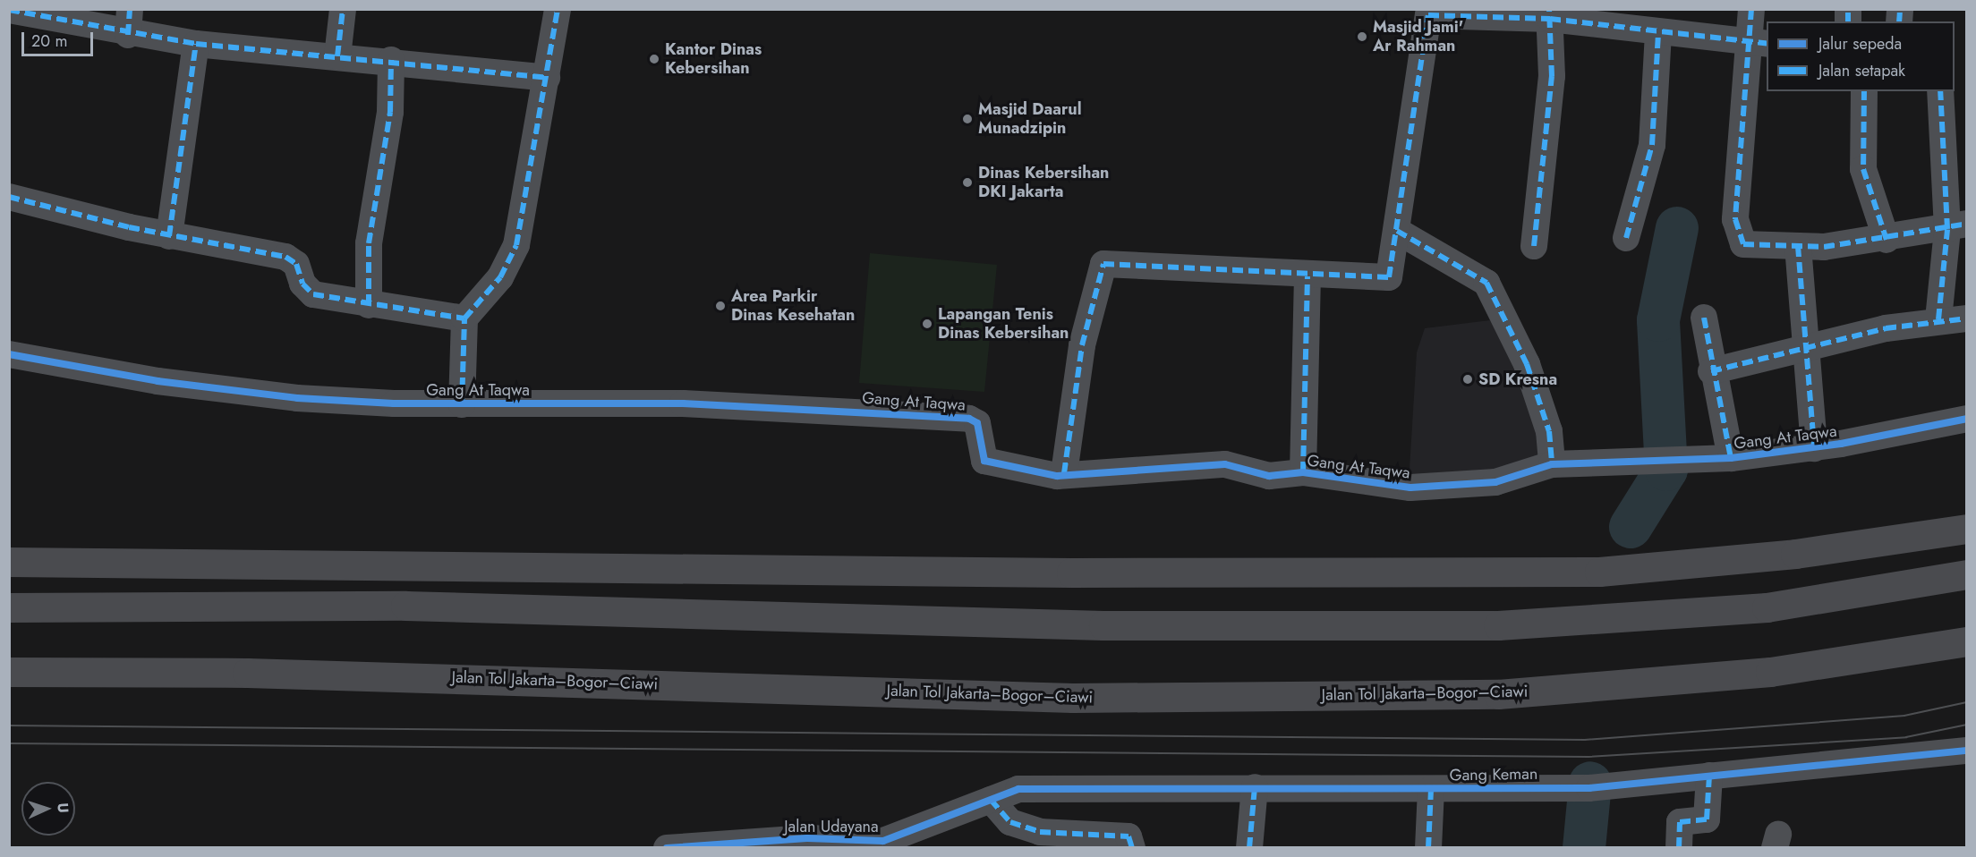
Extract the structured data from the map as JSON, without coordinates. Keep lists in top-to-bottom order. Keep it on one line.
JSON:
{"streets":{"highway":["Jalan Tol Jakarta–Bogor–Ciawi"],"street":["Gang At Taqwa","Gang Keman","Jalan Udayana"]},"crossings":[["Gang Keman","Jalan Udayana"]],"places":["Masjid Jami' Ar Rahman","Kantor Dinas Kebersihan","Masjid Daarul Munadzipin","Dinas Kebersihan DKI Jakarta","Area Parkir Dinas Kesehatan","Lapangan Tenis Dinas Kebersihan","SD Kresna"],"legend":["Jalur sepeda","Jalan setapak"],"scale_bar":"20 m","north":"right"}
